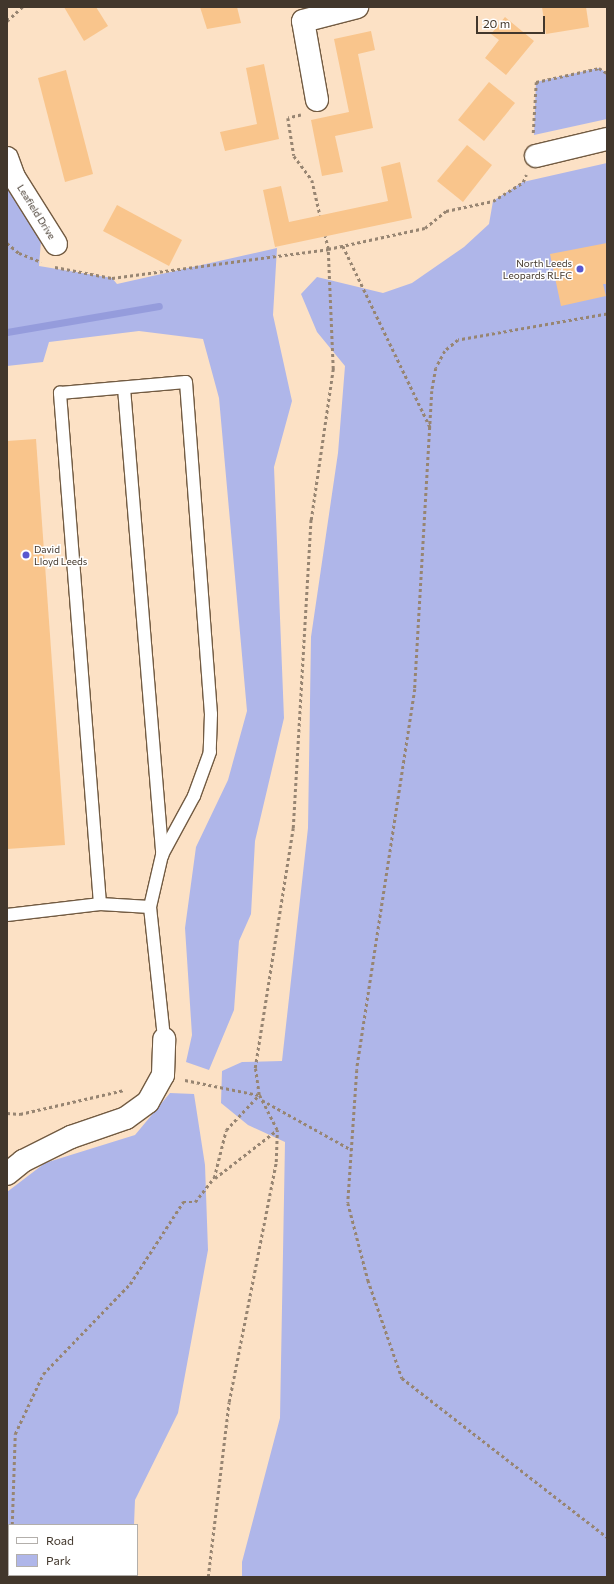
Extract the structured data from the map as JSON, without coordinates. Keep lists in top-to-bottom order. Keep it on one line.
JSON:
{"streets":{"street":["Leafield Drive"]},"places":["North Leeds Leopards RLFC","David Lloyd Leeds"],"legend":["Road","Park"],"scale_bar":"20 m"}
